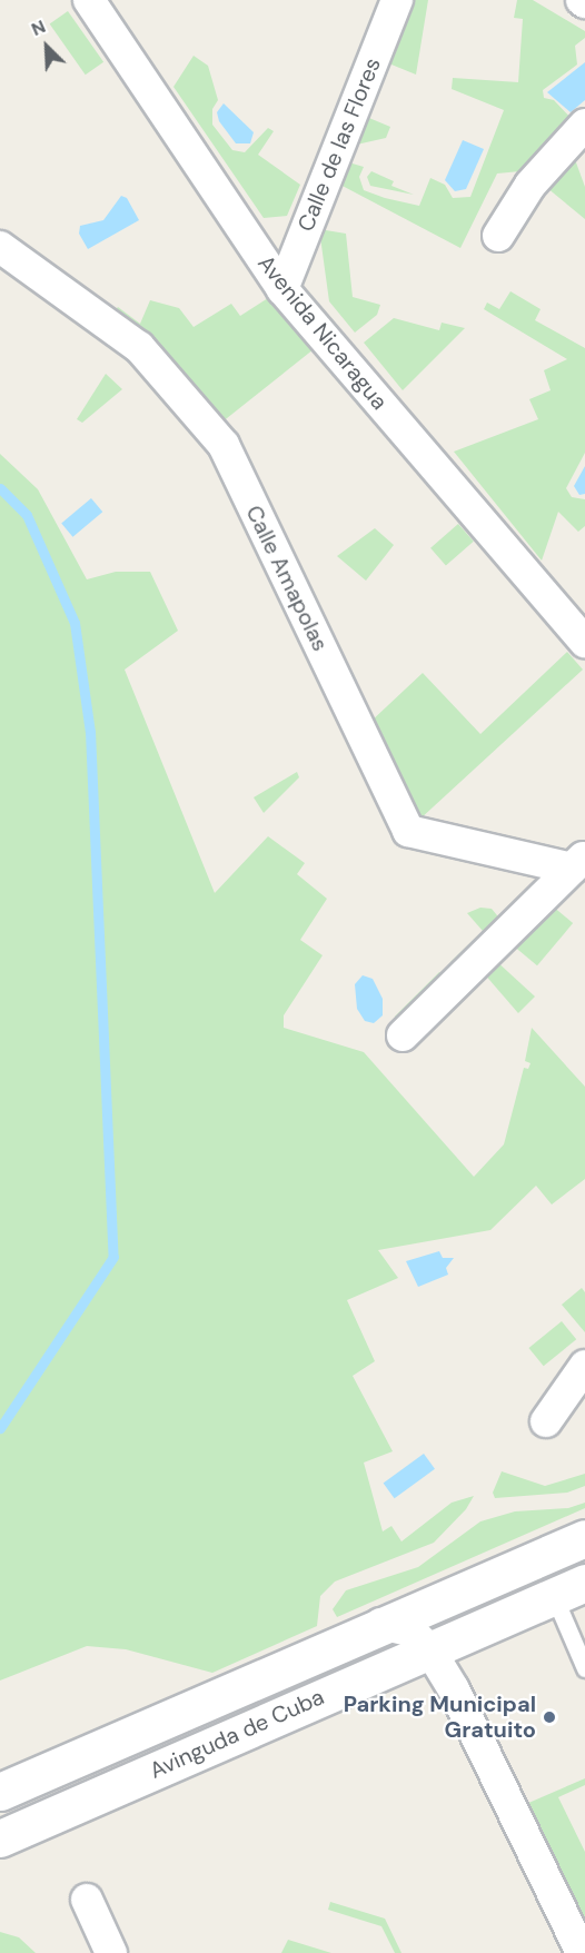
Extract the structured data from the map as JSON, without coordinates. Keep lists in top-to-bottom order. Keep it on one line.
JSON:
{"streets":{"main road":["Avinguda de Cuba"],"street":["Calle de las Flores","Avenida Nicaragua","Calle Amapolas"]},"crossings":[["Calle de las Flores","Avenida Nicaragua"]],"places":["Parking Municipal Gratuito"],"north":"top left"}
